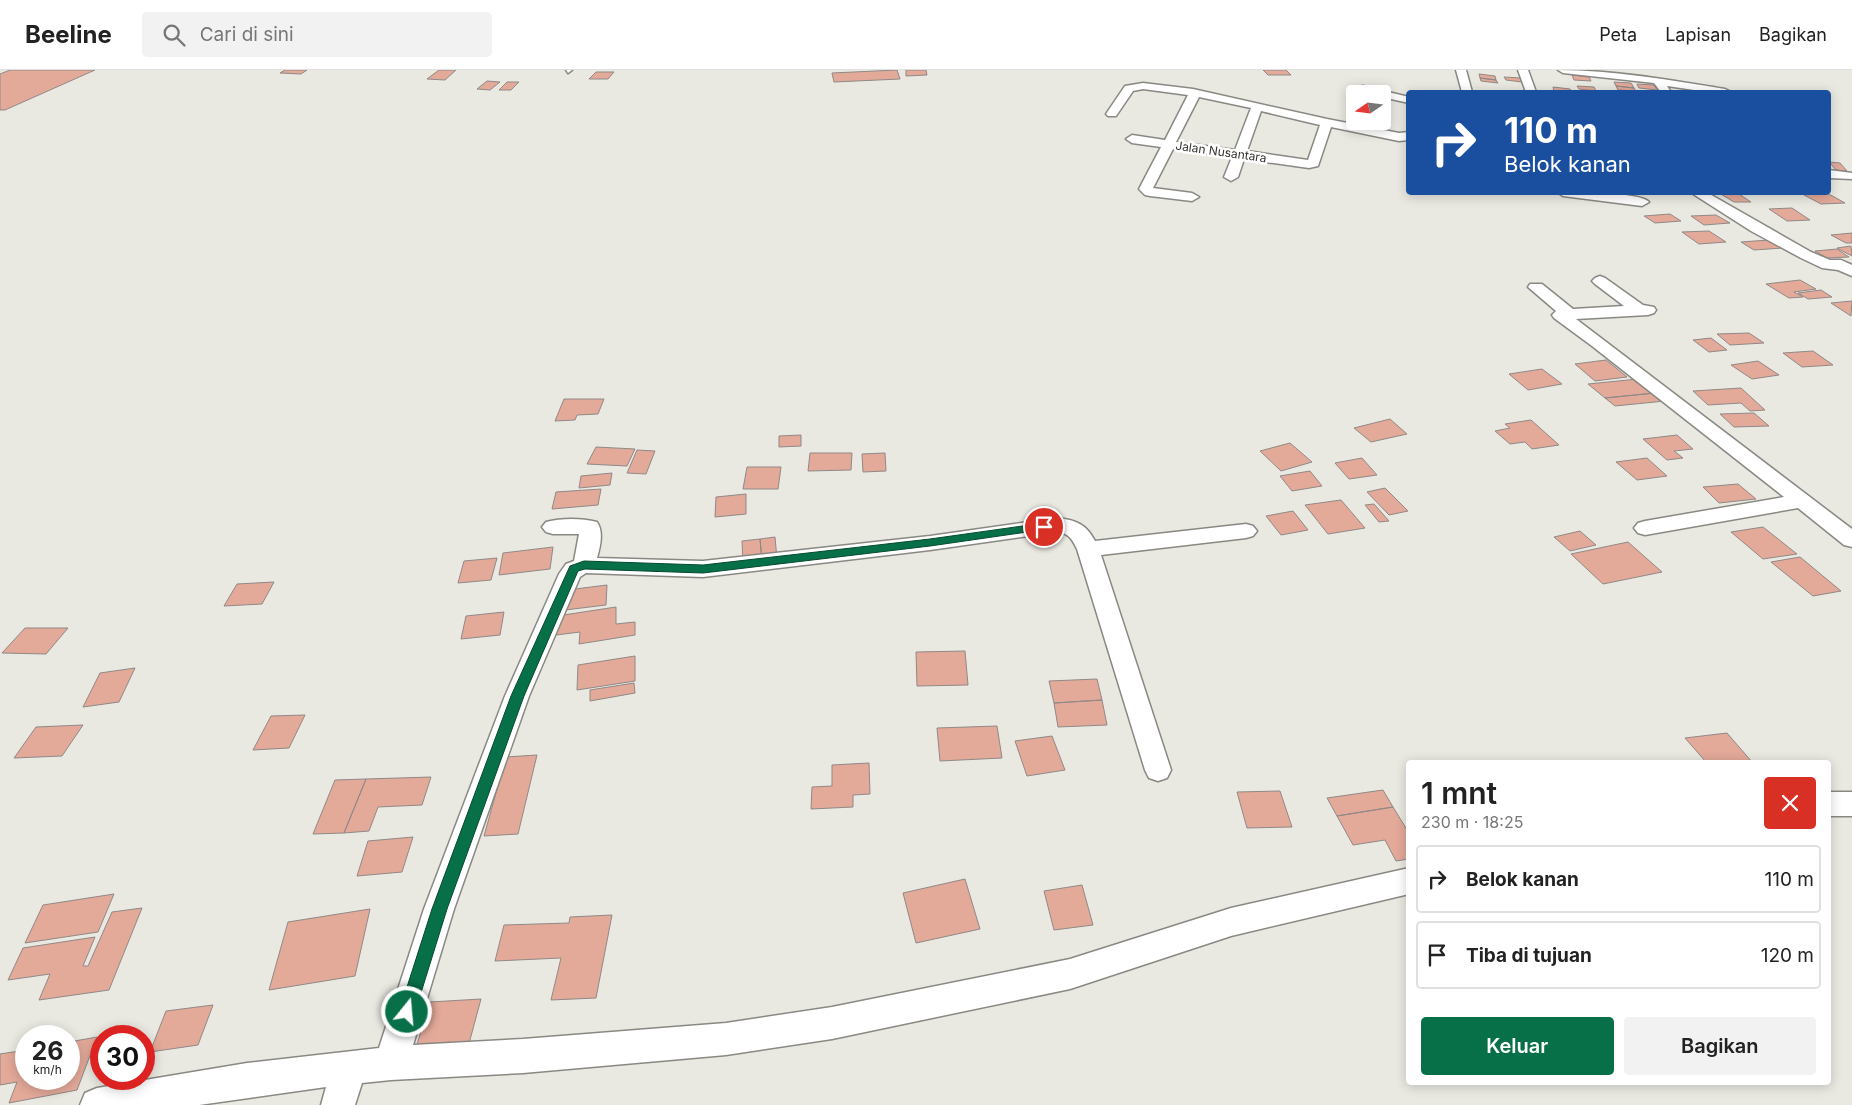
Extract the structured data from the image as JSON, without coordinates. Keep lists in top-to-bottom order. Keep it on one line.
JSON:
{"streets":{"street":["Jalan Nusantara"]},"north":"left","page":{"header":"Beeline","search":"Cari di sini","nav":["Peta","Lapisan","Bagikan"],"turn":["110 m","Belok kanan"],"heading":["1 mnt","230 m · 18:25"],"list":[{"name":"Belok kanan","value":"110 m"},{"name":"Tiba di tujuan","value":"120 m"}],"buttons":["Keluar","Bagikan"],"speed":"26 km/h","limit":"30"}}
